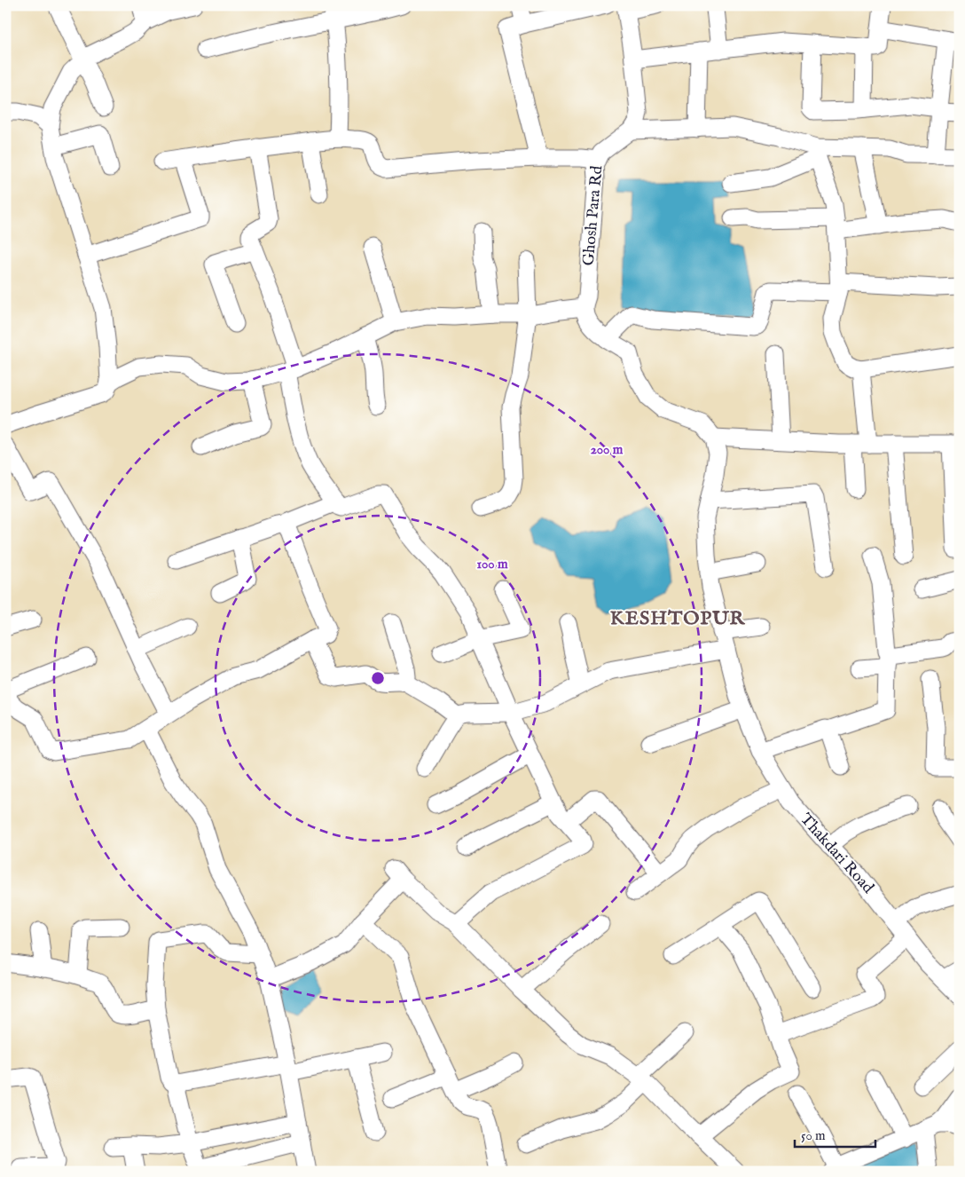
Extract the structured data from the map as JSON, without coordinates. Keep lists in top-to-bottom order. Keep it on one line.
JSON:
{"streets":{"street":["Ghosh Para Rd","Thakdari Road"]},"districts":["KESHTOPUR"],"scale_bar":"50 m","rings":["200 m","100 m"]}
